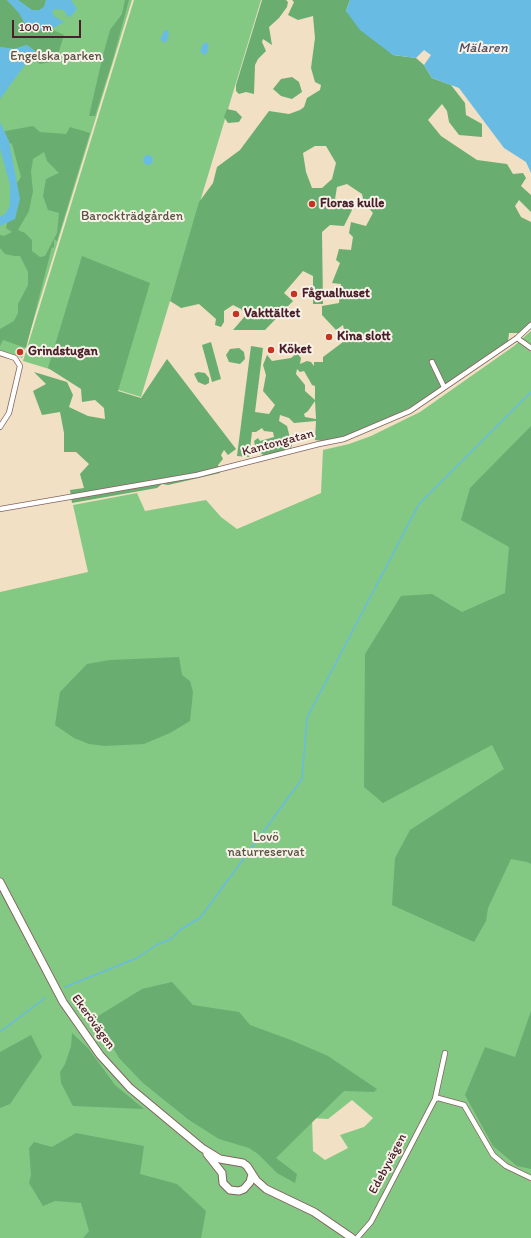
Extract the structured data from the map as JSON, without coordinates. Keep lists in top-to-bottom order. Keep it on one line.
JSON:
{"streets":{"main road":["Ekerövägen"],"street":["Kantongatan","Edebyvägen"]},"water":["Mälaren"],"parks":["Engelska parken","Barockträdgården","Lovö naturreservat"],"places":["Floras kulle","Fågualhuset","Vakttältet","Kina slott","Köket","Grindstugan"],"scale_bar":"100 m"}
